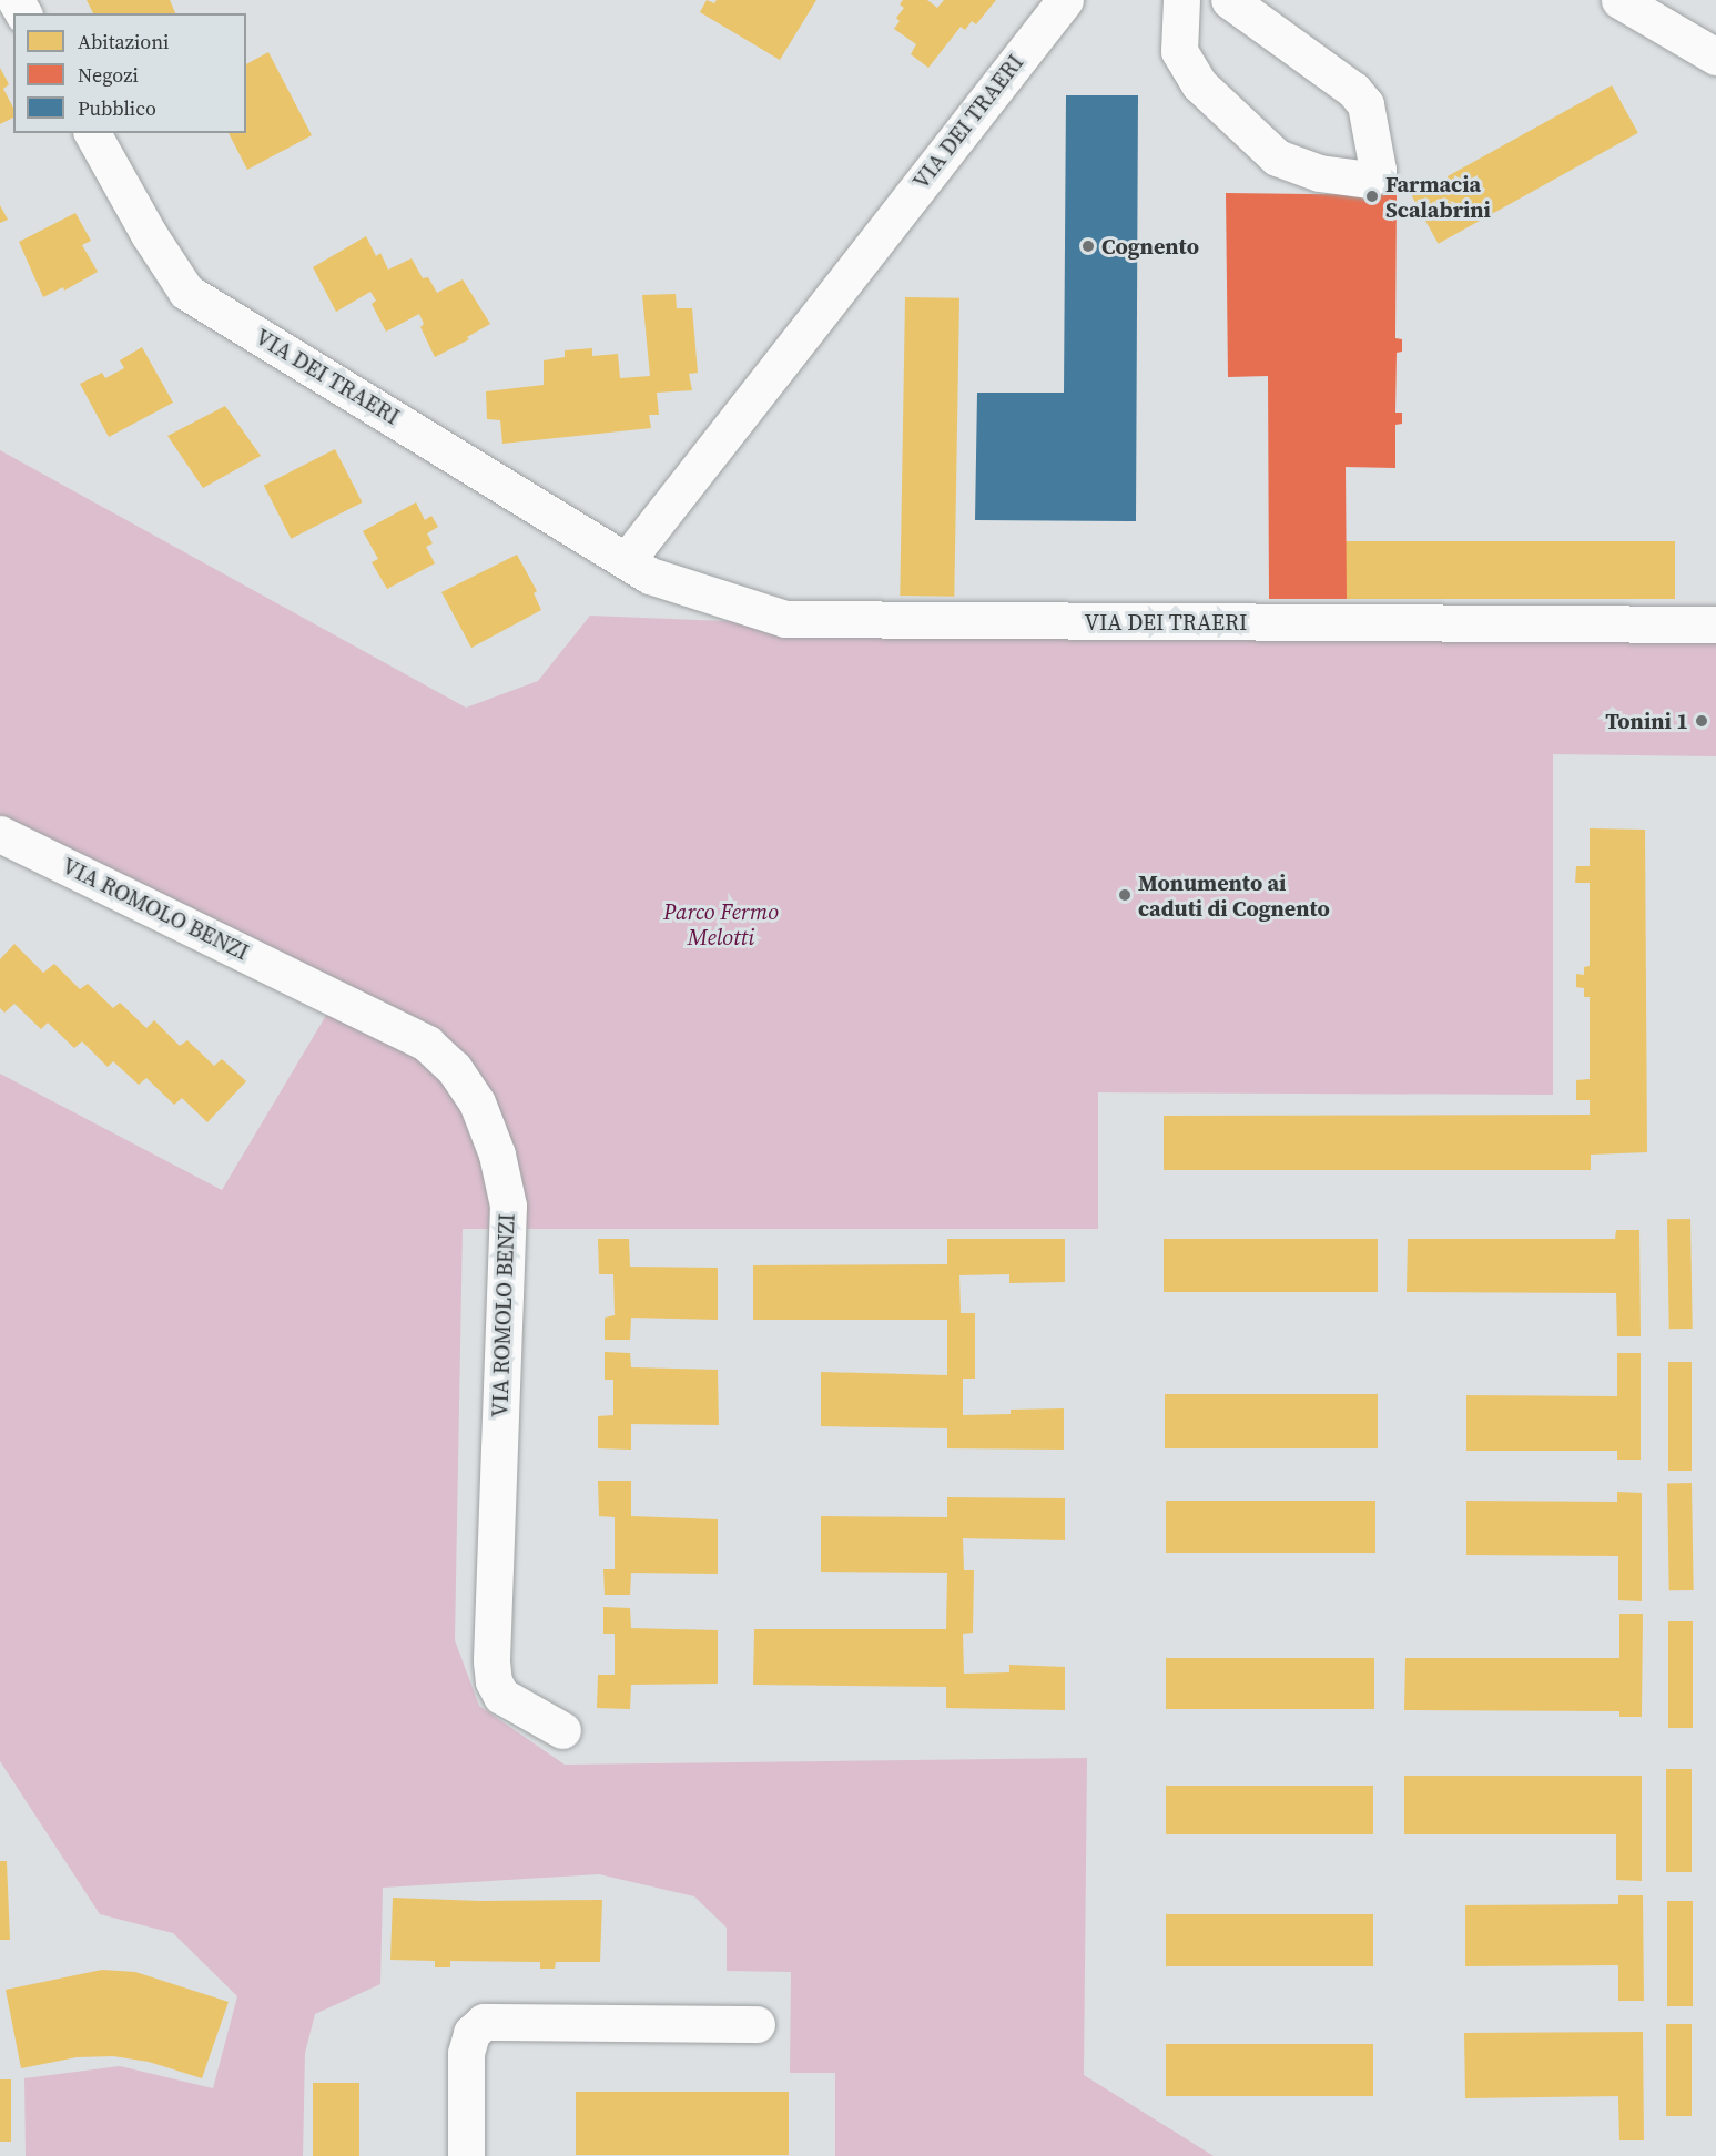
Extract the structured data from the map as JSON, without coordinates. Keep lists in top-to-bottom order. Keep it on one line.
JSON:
{"streets":{"street":["VIA DEI TRAERI","VIA ROMOLO BENZI"]},"parks":["Parco Fermo Melotti"],"places":["Farmacia Scalabrini","Cognento","Tonini 1","Monumento ai caduti di Cognento"],"legend":["Abitazioni","Negozi","Pubblico"]}
